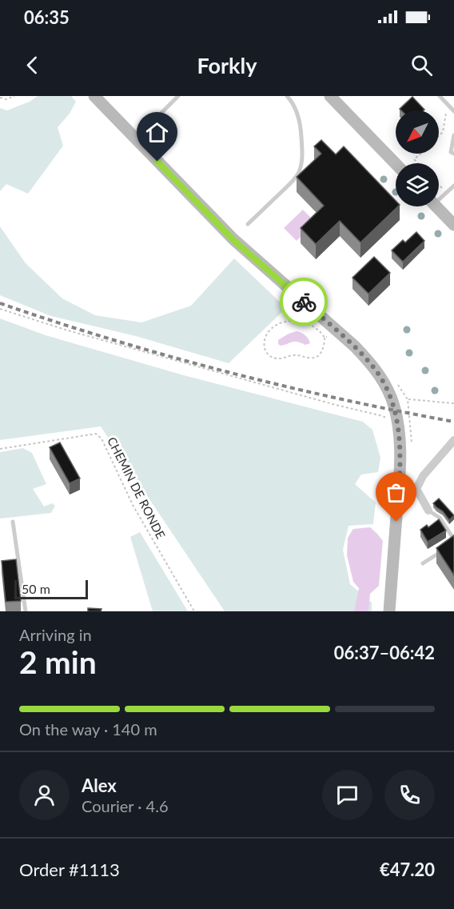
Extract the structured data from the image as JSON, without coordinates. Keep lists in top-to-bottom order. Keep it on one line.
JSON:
{"streets":{"path":["CHEMIN DE RONDE"]},"scale_bar":"50 m","north":"bottom left","page":{"status":"06:35","header":"Forkly","scale":"50 m","heading":["2 min","Arriving in","06:37–06:42"],"panel":["Alex","Courier · 4.6","Order #1113","€47.20"],"bar":"On the way · 140 m"}}
